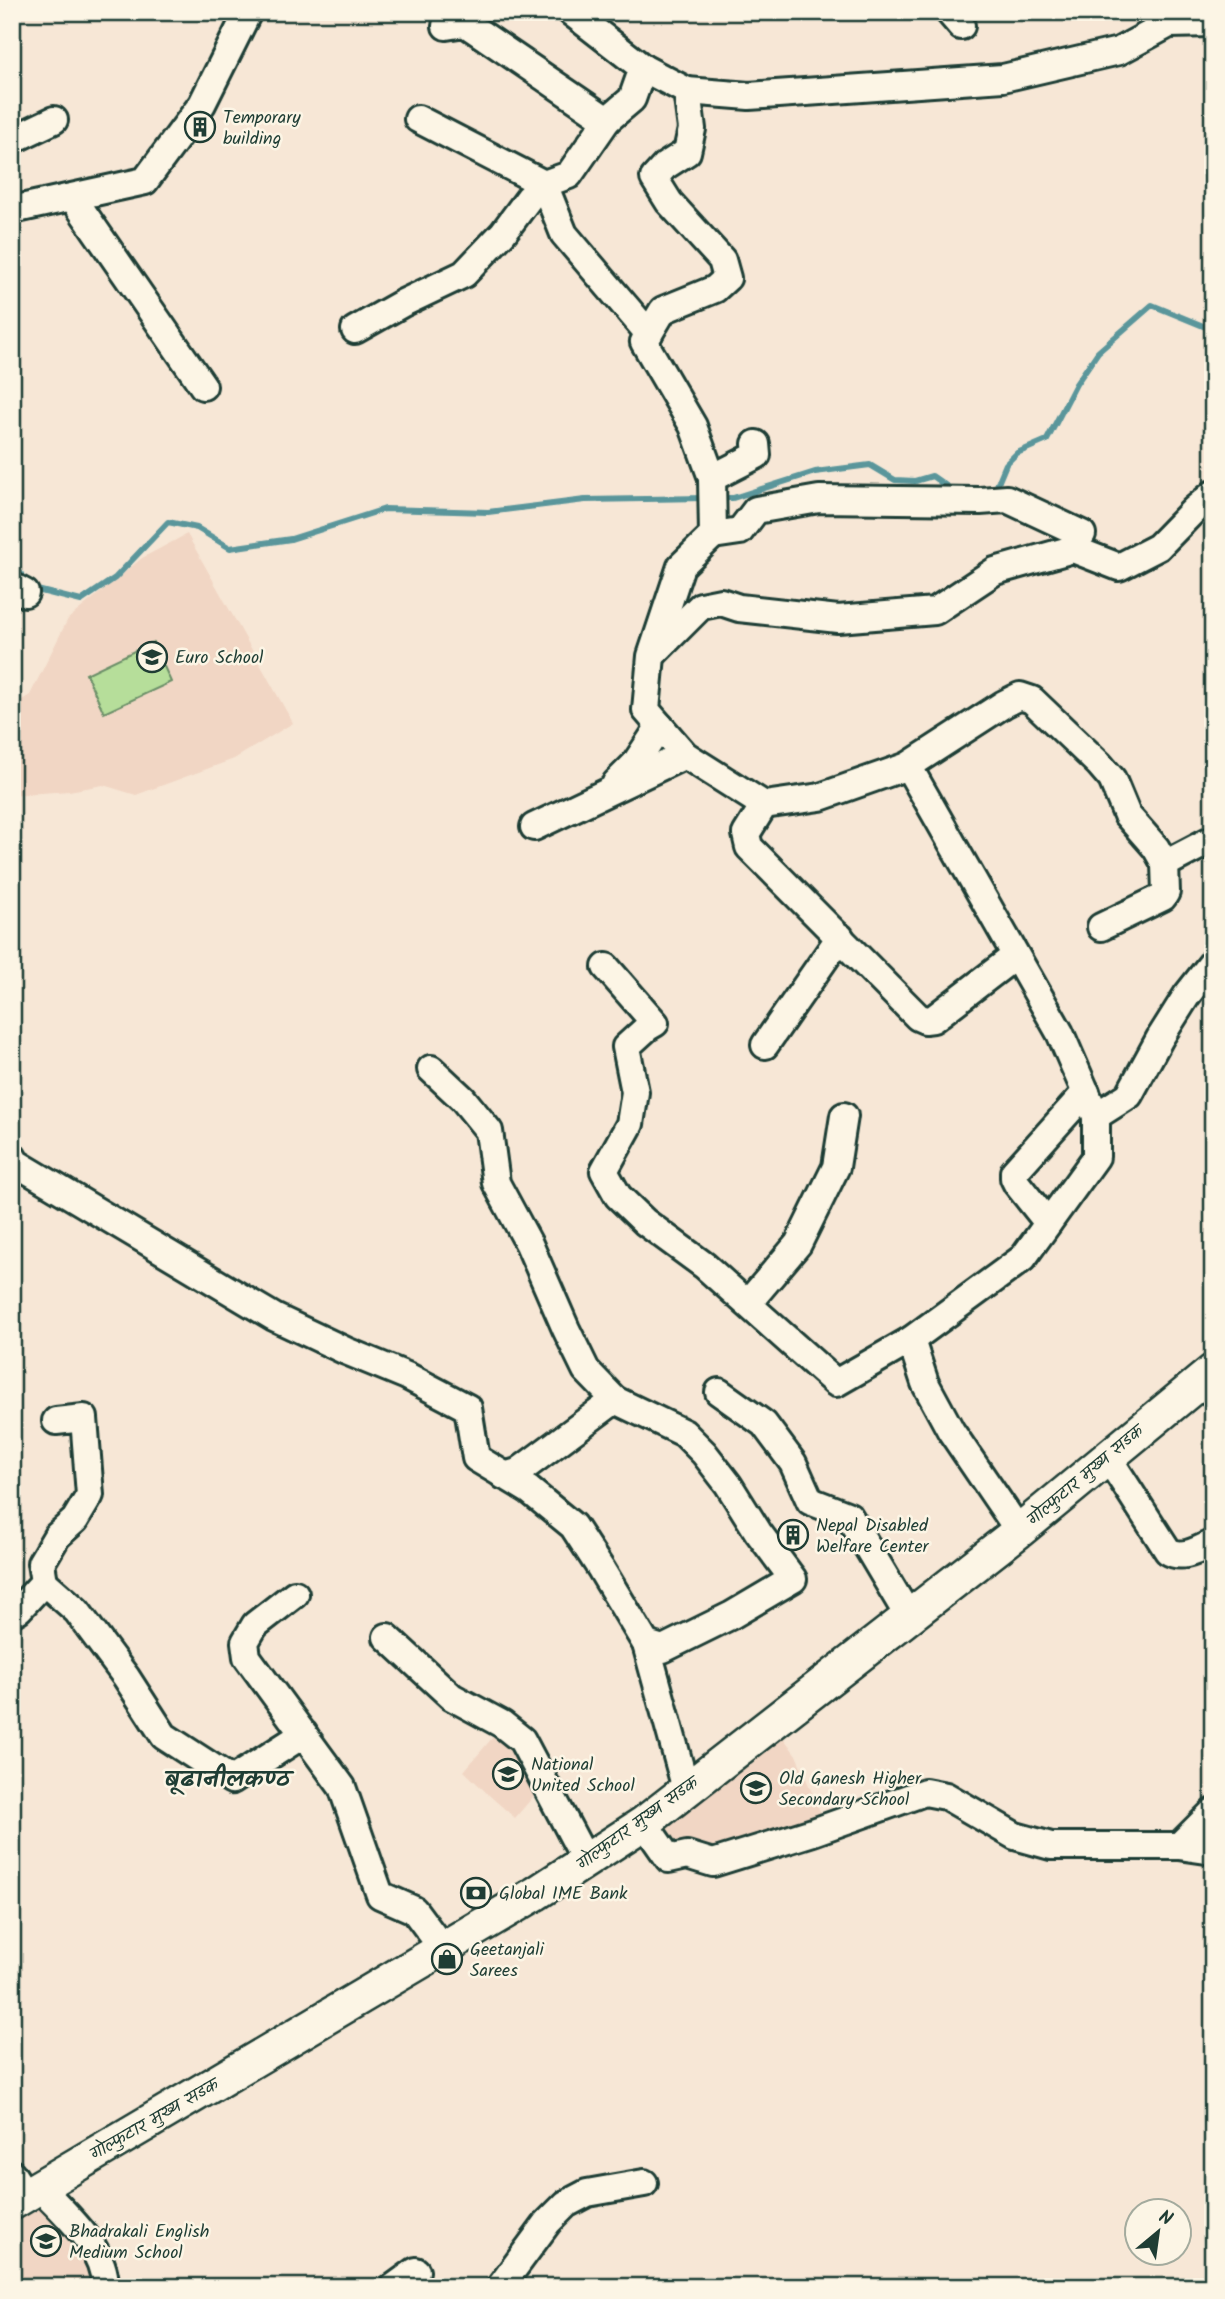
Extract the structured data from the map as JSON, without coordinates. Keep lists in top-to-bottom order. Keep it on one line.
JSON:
{"streets":{"main road":["गोल्फुटार मुख्य सडक"]},"districts":["बूढानीलकण्ठ"],"places":{"building":["Temporary building","Nepal Disabled Welfare Center"],"school or university":["Euro School","National United School","Old Ganesh Higher Secondary School","Bhadrakali English Medium School"],"bank":["Global IME Bank"],"shop":["Geetanjali Sarees"]},"north":"top right"}
